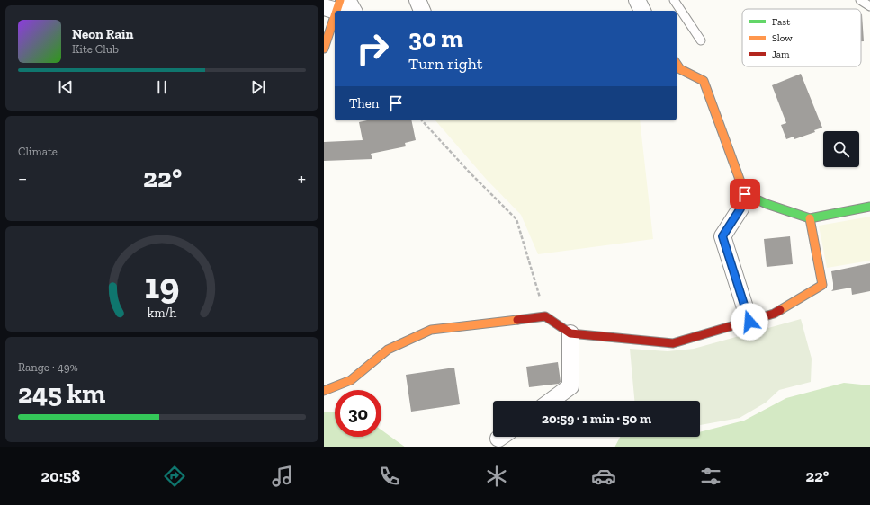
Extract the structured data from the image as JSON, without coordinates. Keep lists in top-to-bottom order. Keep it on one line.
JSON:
{"legend":["Fast","Slow","Jam"],"page":{"turn":["30 m","Turn right"],"song":["Neon Rain","Kite Club"],"then":"Then","tile":["Climate",["Range · 49%","245 km"]],"heat":["−","22°","+"],"limit":"30","trip":"20:59 · 1 min · 50 m","tabs":["20:58","22°"],"gauge":["19","km/h"]}}
